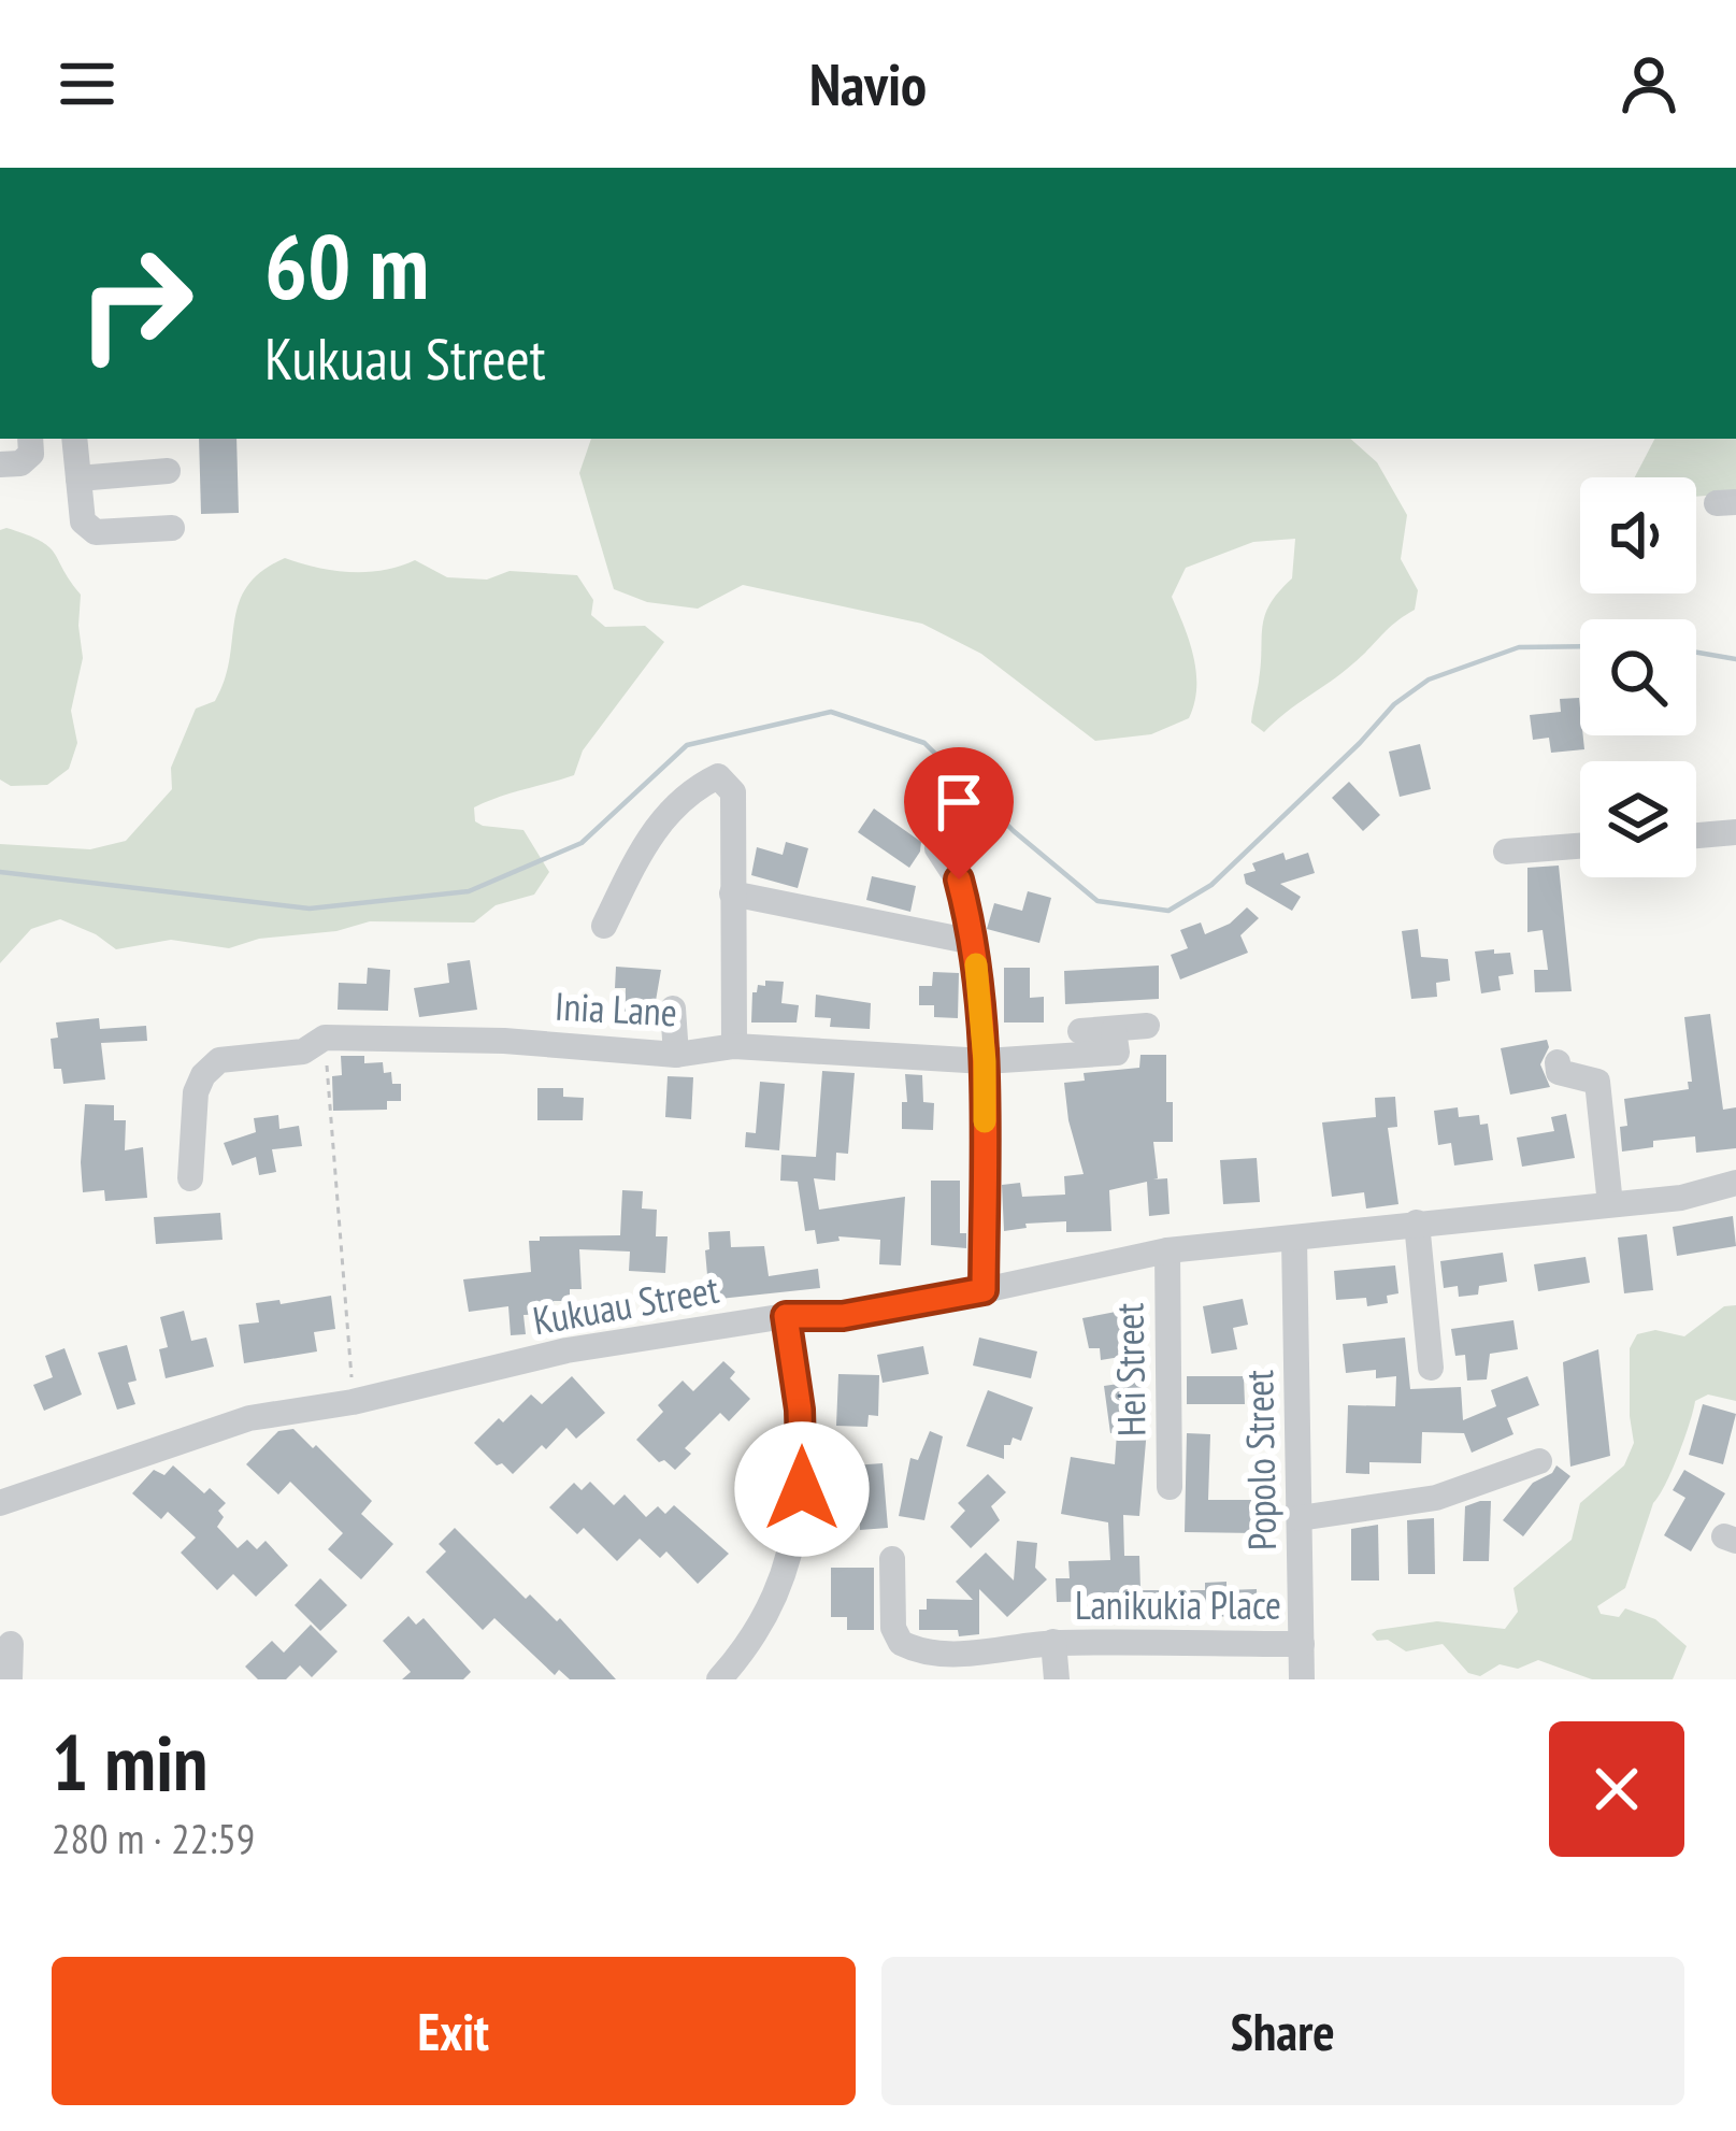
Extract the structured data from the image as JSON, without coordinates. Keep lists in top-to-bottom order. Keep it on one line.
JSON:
{"streets":{"street":["Inia Lane","Kukuau Street","Hei Street","Popolo Street","Lanikukia Place"]},"crossings":[["Kukuau Street","Hei Street"],["Kukuau Street","Popolo Street"],["Popolo Street","Lanikukia Place"]],"page":{"header":"Navio","turn":["60 m","Kukuau Street"],"heading":["1 min","280 m · 22:59"],"buttons":["Exit","Share"]}}
